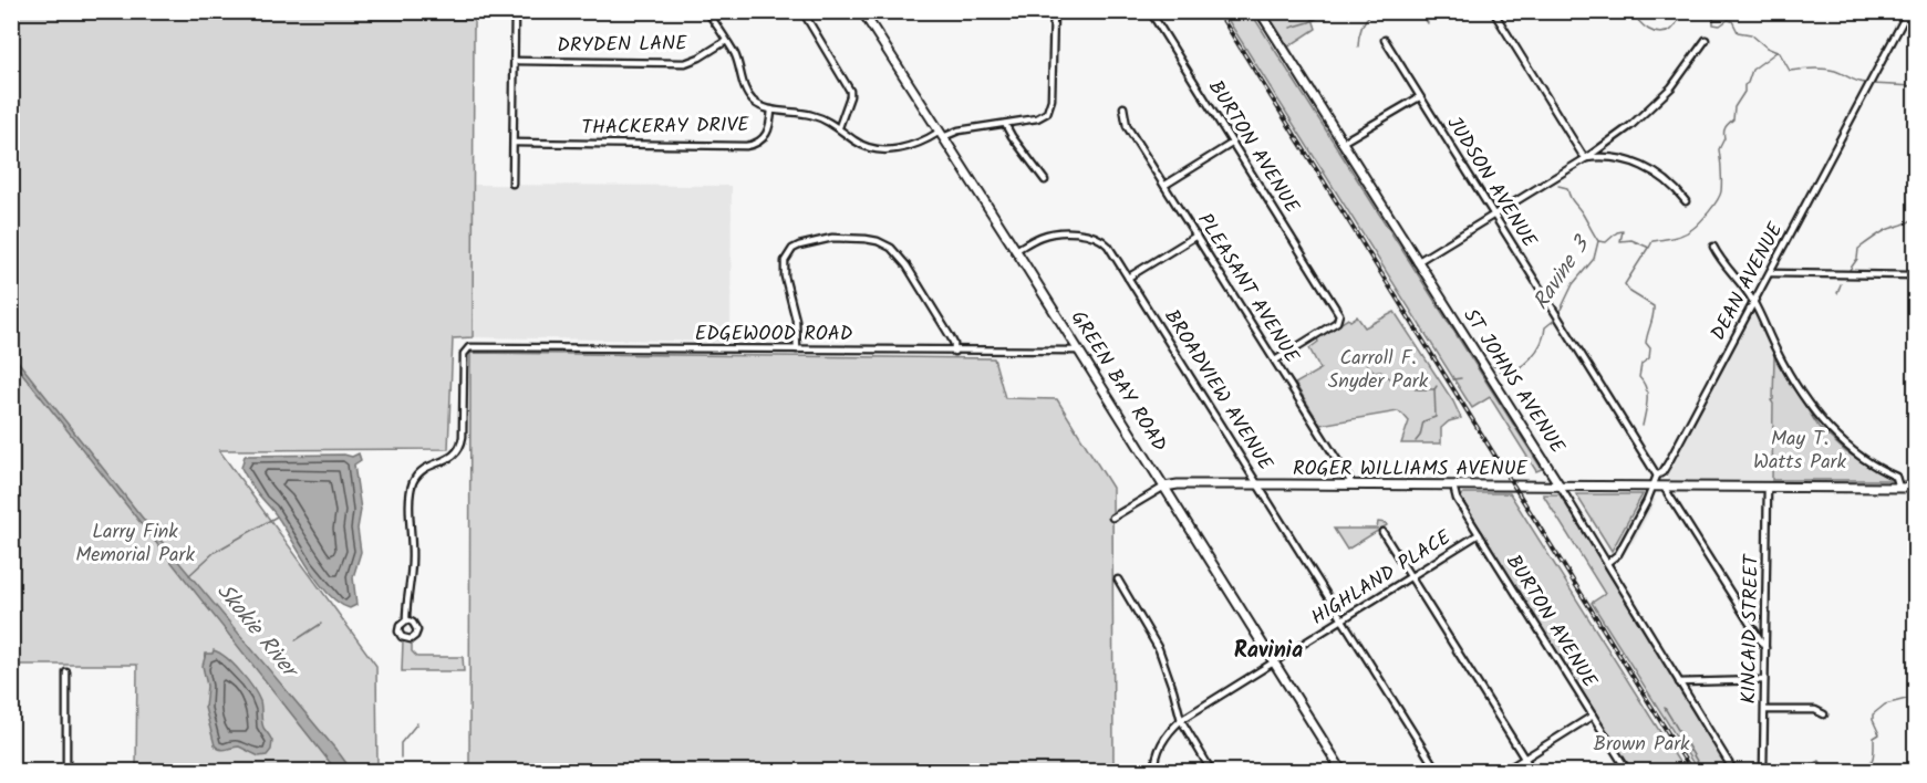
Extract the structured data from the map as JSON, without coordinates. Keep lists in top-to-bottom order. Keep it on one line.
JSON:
{"streets":{"street":["DRYDEN LANE","THACKERAY DRIVE","BURTON AVENUE","JUDSON AVENUE","DEAN AVENUE","PLEASANT AVENUE","EDGEWOOD ROAD","GREEN BAY ROAD","ST JOHNS AVENUE","BROADVIEW AVENUE","ROGER WILLIAMS AVENUE","HIGHLAND PLACE","KINCAID STREET"]},"crossings":[["THACKERAY DRIVE","GREEN BAY ROAD"],["BURTON AVENUE","PLEASANT AVENUE"],["BURTON AVENUE","ROGER WILLIAMS AVENUE"],["BURTON AVENUE","HIGHLAND PLACE"],["JUDSON AVENUE","DEAN AVENUE"],["DEAN AVENUE","ST JOHNS AVENUE"],["DEAN AVENUE","ROGER WILLIAMS AVENUE"],["PLEASANT AVENUE","ROGER WILLIAMS AVENUE"],["EDGEWOOD ROAD","GREEN BAY ROAD"],["GREEN BAY ROAD","BROADVIEW AVENUE"],["GREEN BAY ROAD","ROGER WILLIAMS AVENUE"],["GREEN BAY ROAD","HIGHLAND PLACE"],["ST JOHNS AVENUE","ROGER WILLIAMS AVENUE"],["BROADVIEW AVENUE","ROGER WILLIAMS AVENUE"],["BROADVIEW AVENUE","HIGHLAND PLACE"],["ROGER WILLIAMS AVENUE","KINCAID STREET"]],"districts":["Ravinia"],"water":["Ravine 3","Skokie River"],"parks":["Carroll F. Snyder Park","May T. Watts Park","Larry Fink Memorial Park","Brown Park"]}
